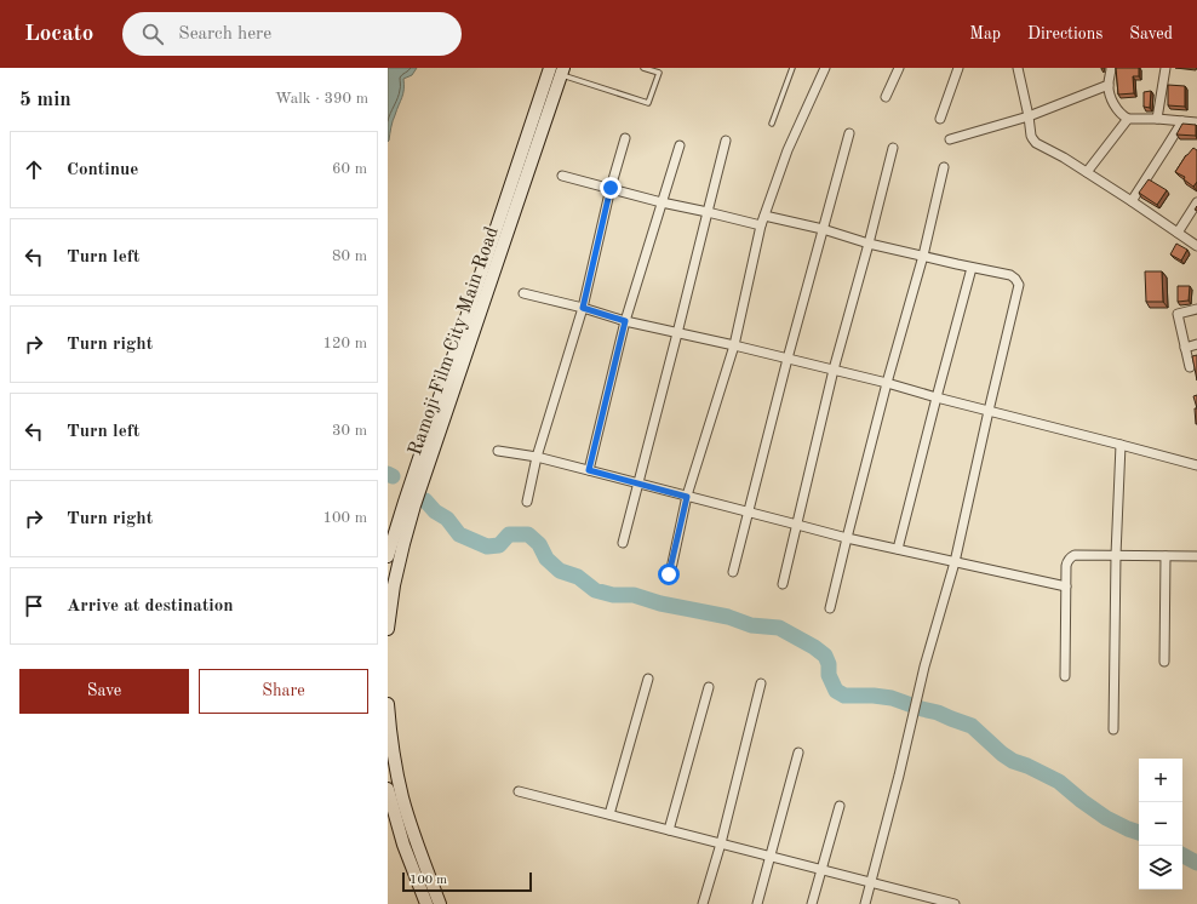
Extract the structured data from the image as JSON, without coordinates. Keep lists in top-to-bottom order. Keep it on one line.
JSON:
{"streets":{"street":["Ramoji Film City Main Road"]},"scale_bar":"100 m","page":{"header":"Locato","search":"Search here","nav":["Map","Directions","Saved"],"heading":["5 min","Walk · 390 m"],"list":[["Continue","60 m"],["Turn left","80 m"],["Turn right","120 m"],["Turn left","30 m"],["Turn right","100 m"],"Arrive at destination"],"buttons":["Save","Share"],"map_buttons":["+","−"],"scale":"100 m"}}
